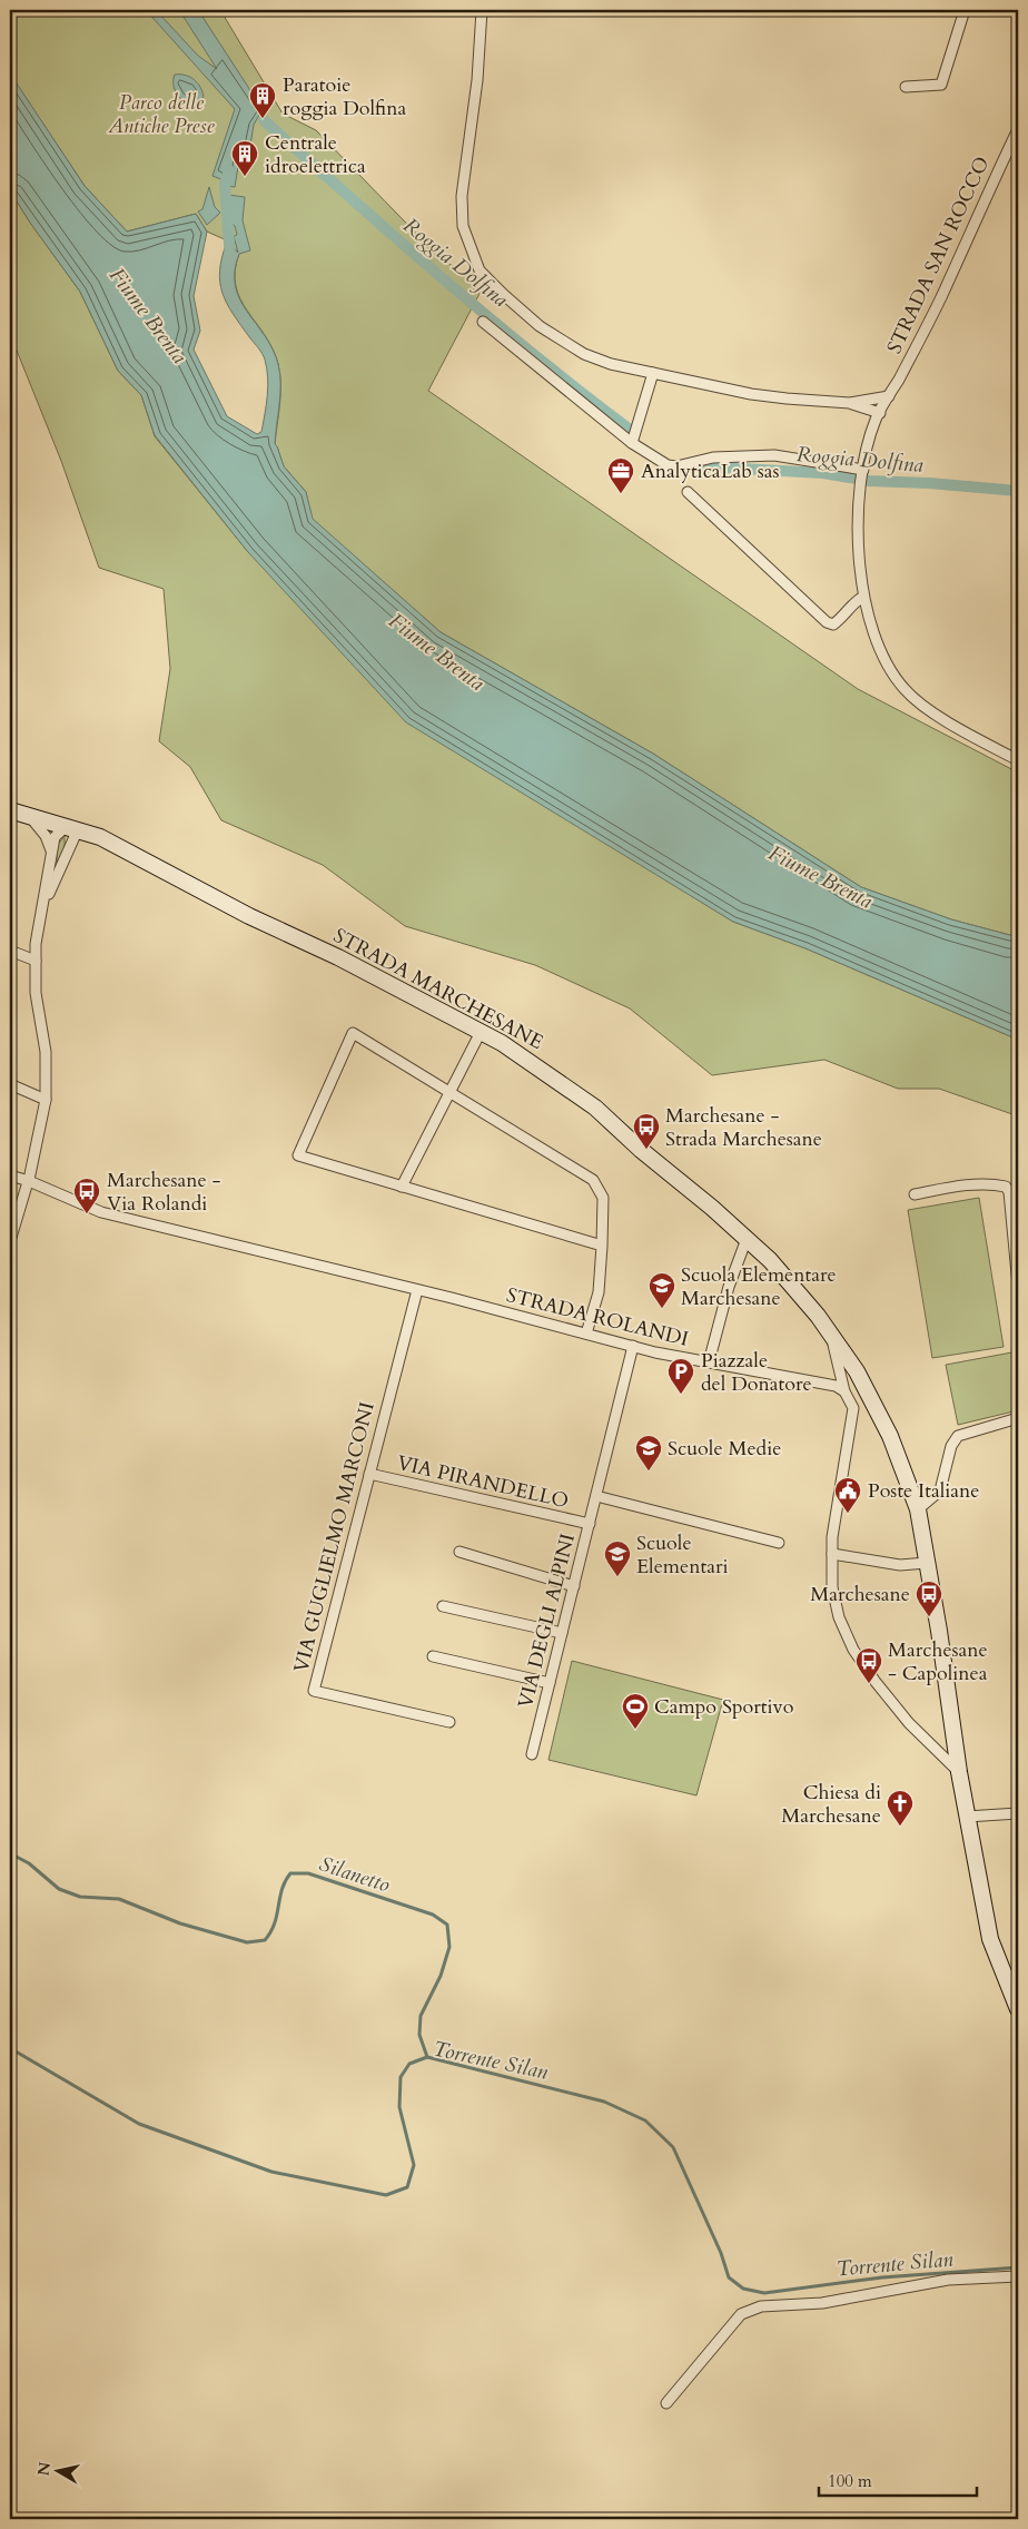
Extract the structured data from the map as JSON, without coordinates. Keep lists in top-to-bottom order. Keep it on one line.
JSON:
{"streets":{"main road":["STRADA MARCHESANE"],"street":["STRADA SAN ROCCO","STRADA ROLANDI","VIA PIRANDELLO","VIA GUGLIELMO MARCONI","VIA DEGLI ALPINI"]},"crossings":[["STRADA ROLANDI","VIA GUGLIELMO MARCONI"],["STRADA ROLANDI","VIA DEGLI ALPINI"],["VIA PIRANDELLO","VIA GUGLIELMO MARCONI"],["VIA PIRANDELLO","VIA DEGLI ALPINI"]],"water":["Roggia Dolfina","Fiume Brenta","Silanetto","Torrente Silan"],"parks":["Parco delle Antiche Prese"],"places":{"building":["Paratoie roggia Dolfina","Centrale idroelettrica"],"office":["AnalyticaLab sas"],"bus stop":["Marchesane - Strada Marchesane","Marchesane - Via Rolandi","Marchesane","Marchesane - Capolinea"],"school or university":["Scuola Elementare Marchesane","Scuole Medie","Scuole Elementari"],"parking":["Piazzale del Donatore"],"public building":["Poste Italiane"],"sports":["Campo Sportivo"],"church":["Chiesa di Marchesane"]},"scale_bar":"100 m","north":"left"}
